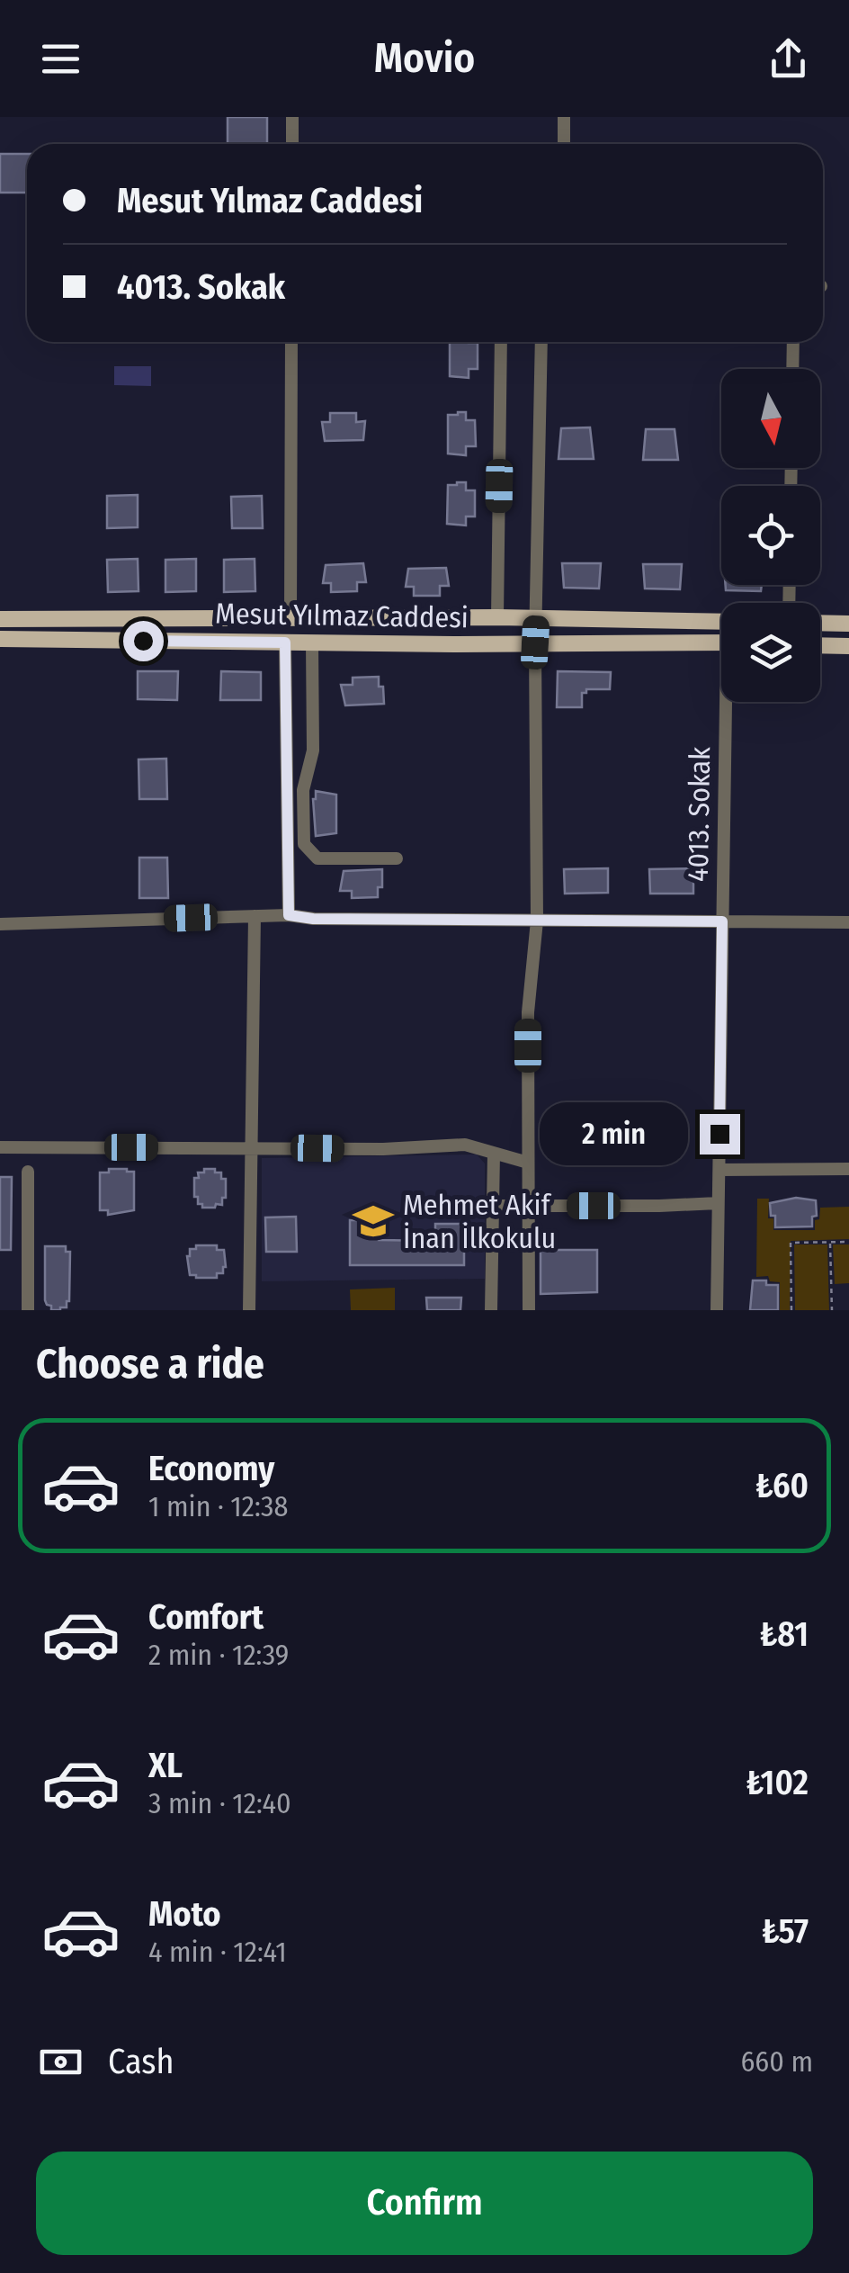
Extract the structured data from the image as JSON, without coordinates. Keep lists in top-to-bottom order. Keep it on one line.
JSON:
{"streets":{"main road":["Mesut Yılmaz Caddesi"],"street":["4013. Sokak"]},"places":{"school or university":["Mehmet Akif İnan İlkokulu"]},"north":"bottom","page":{"header":"Movio","banner":["Mesut Yılmaz Caddesi","4013. Sokak"],"bubble":"2 min","heading":"Choose a ride","list":[{"name":"Economy","note":"1 min · 12:38","value":"₺60"},{"name":"Comfort","note":"2 min · 12:39","value":"₺81"},{"name":"XL","note":"3 min · 12:40","value":"₺102"},{"name":"Moto","note":"4 min · 12:41","value":"₺57"}],"pay":["Cash","660 m"],"buttons":"Confirm"}}
